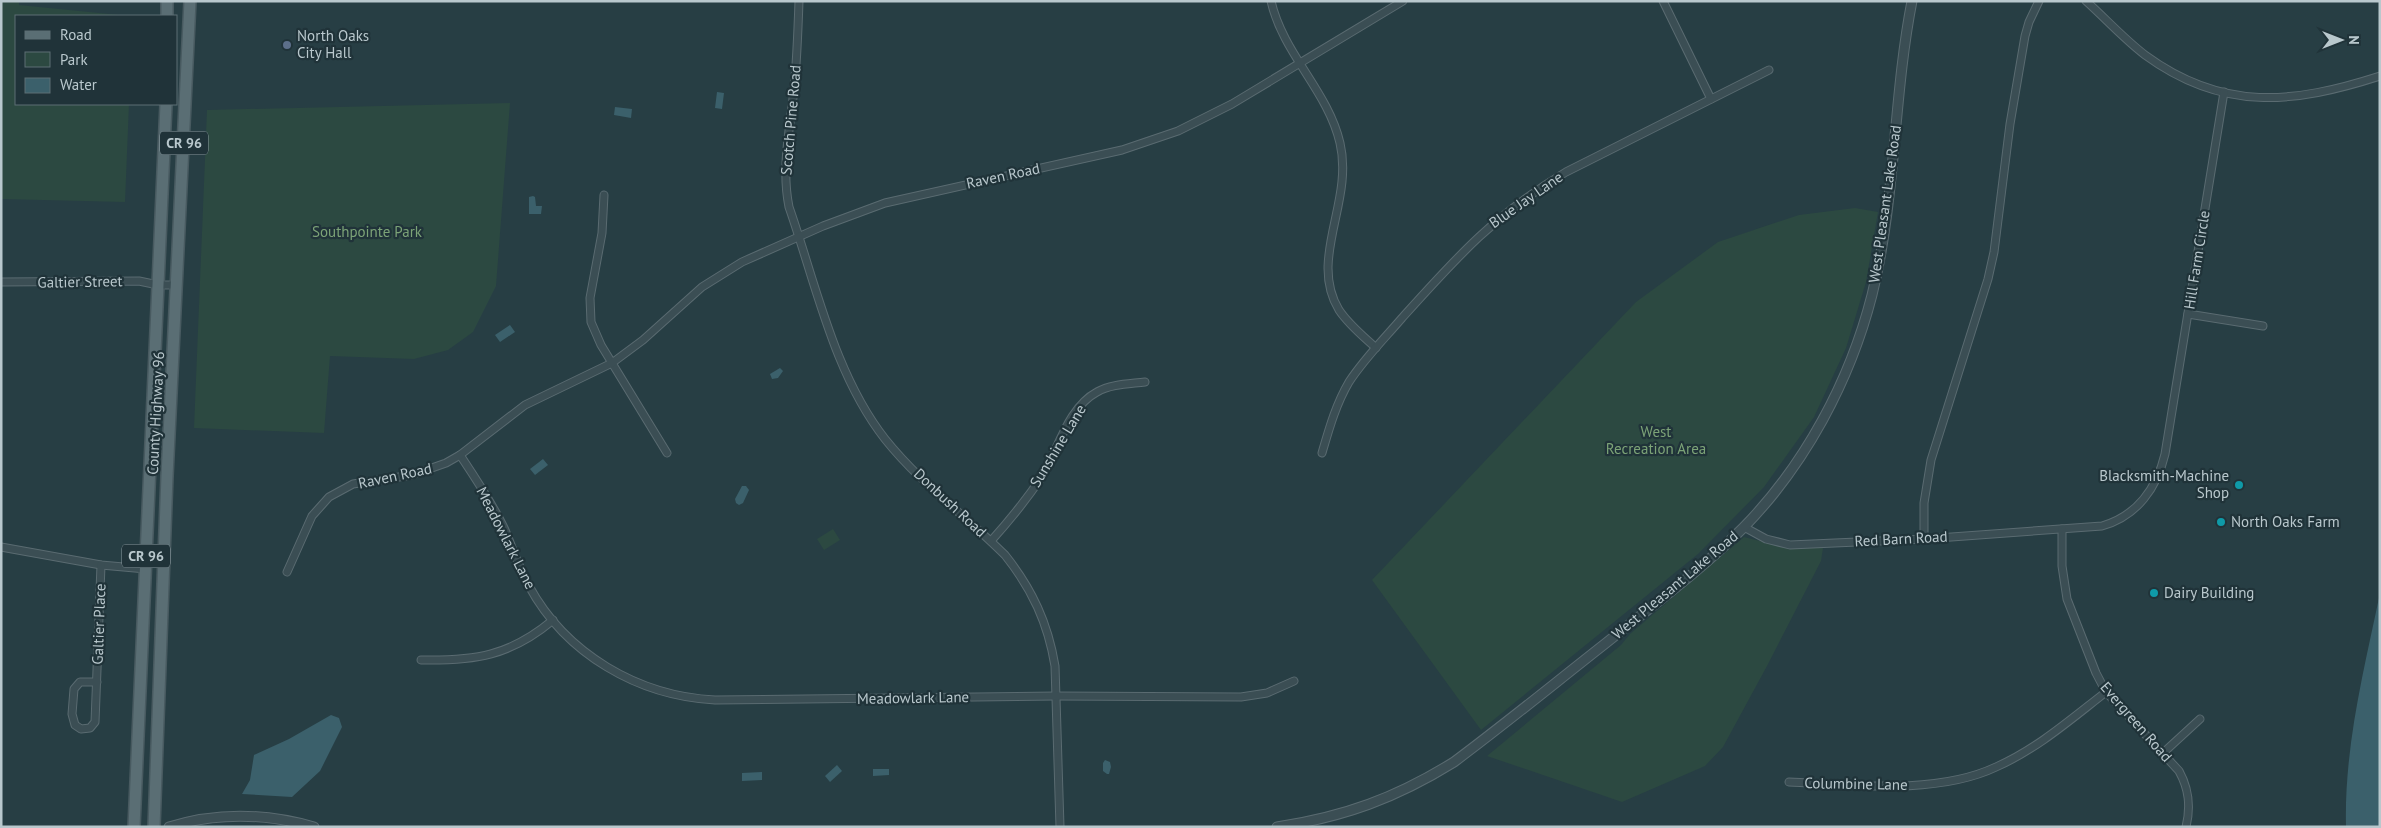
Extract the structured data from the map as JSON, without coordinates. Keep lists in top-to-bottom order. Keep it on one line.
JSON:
{"streets":{"main road":["CR 96","County Highway 96"],"street":["Scotch Pine Road","Raven Road","Blue Jay Lane","West Pleasant Lake Road","Hill Farm Circle","Galtier Street","Sunshine Lane","Donbush Road","Meadowlark Lane","Red Barn Road","Galtier Place","Evergreen Road","Columbine Lane"]},"crossings":[["Scotch Pine Road","Raven Road"],["Scotch Pine Road","Donbush Road"],["Raven Road","Donbush Road"],["Raven Road","Meadowlark Lane"],["West Pleasant Lake Road","Red Barn Road"],["Hill Farm Circle","Red Barn Road"],["Hill Farm Circle","Evergreen Road"],["Galtier Street","County Highway 96"],["County Highway 96","Galtier Place"],["Sunshine Lane","Donbush Road"],["Donbush Road","Meadowlark Lane"],["Red Barn Road","Evergreen Road"],["Evergreen Road","Columbine Lane"]],"parks":["Southpointe Park","West Recreation Area"],"places":["North Oaks City Hall","Blacksmith-Machine Shop","North Oaks Farm","Dairy Building"],"legend":["Road","Park","Water"],"north":"right"}
